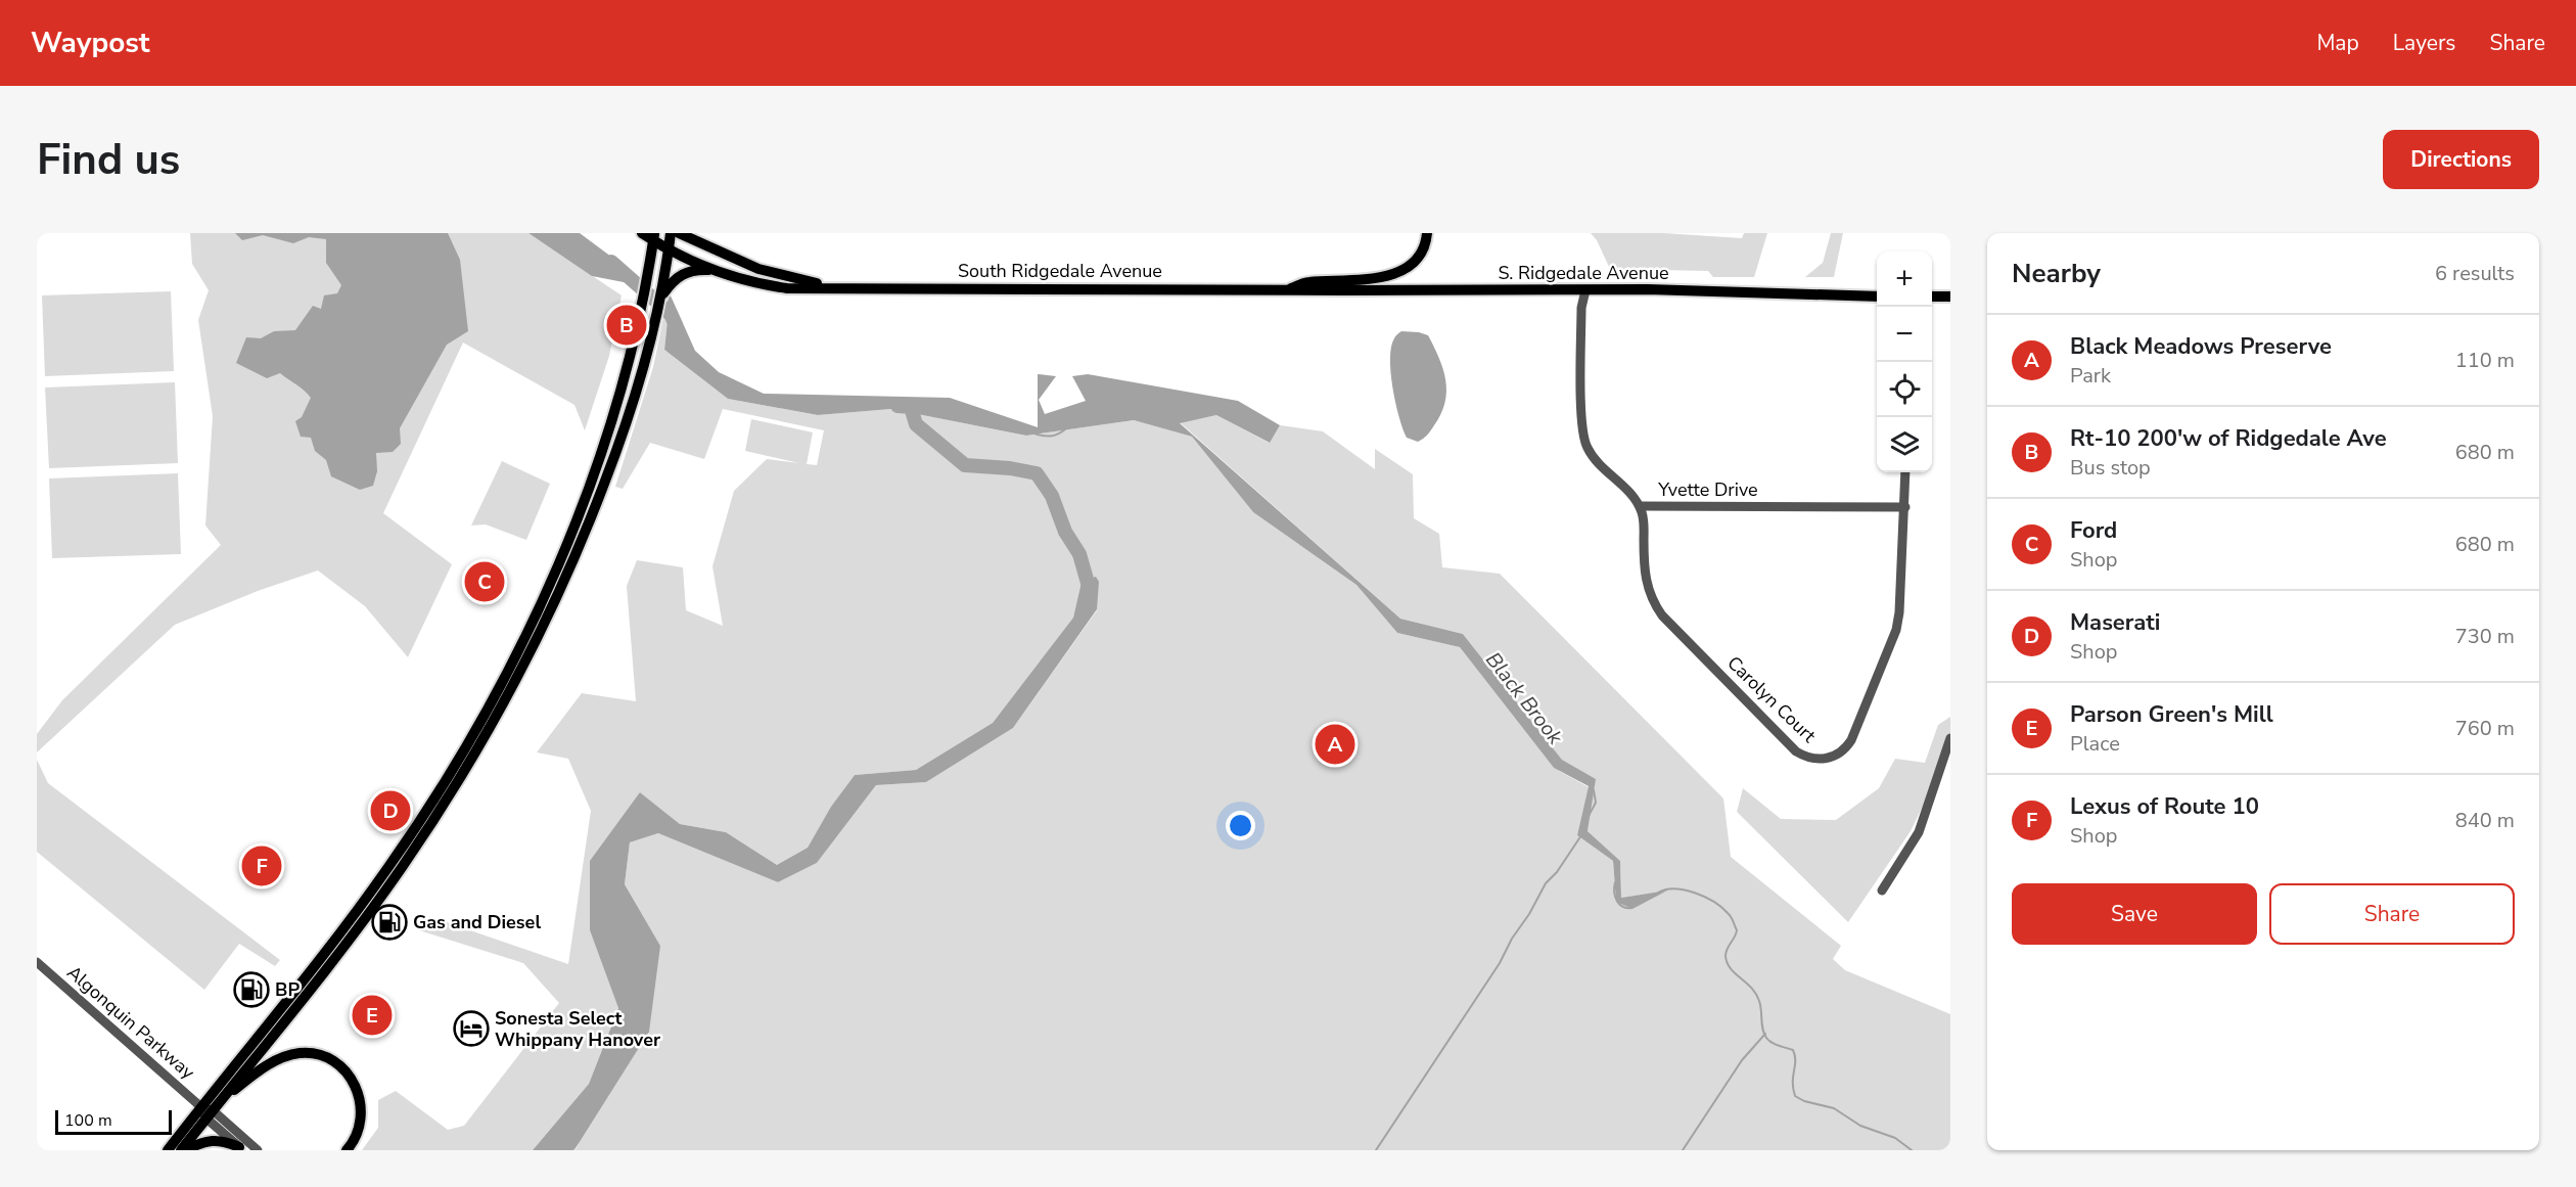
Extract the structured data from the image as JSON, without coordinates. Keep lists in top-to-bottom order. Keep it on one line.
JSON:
{"streets":{"main road":["South Ridgedale Avenue","S. Ridgedale Avenue"],"street":["Yvette Drive","Carolyn Court","Algonquin Parkway"]},"crossings":[["South Ridgedale Avenue","S. Ridgedale Avenue"],["S. Ridgedale Avenue","Yvette Drive"],["Yvette Drive","Carolyn Court"]],"water":["Black Brook"],"places":{"fuel station":["Gas and Diesel","BP"],"hotel":["Sonesta Select Whippany Hanover"]},"scale_bar":"100 m","page":{"header":"Waypost","nav":["Map","Layers","Share"],"buttons":["Directions",["Save","Share"]],"title":"Find us","heading":["Nearby","6 results"],"map_buttons":["+","−"],"pins":["B","C","A","D","F","E"],"list":[{"mark":"A","name":"Black Meadows Preserve","note":"Park","value":"110 m"},{"mark":"B","name":"Rt-10 200'w of Ridgedale Ave","note":"Bus stop","value":"680 m"},{"mark":"C","name":"Ford","note":"Shop","value":"680 m"},{"mark":"D","name":"Maserati","note":"Shop","value":"730 m"},{"mark":"E","name":"Parson Green's Mill","note":"Place","value":"760 m"},{"mark":"F","name":"Lexus of Route 10","note":"Shop","value":"840 m"}],"scale":"100 m"}}
